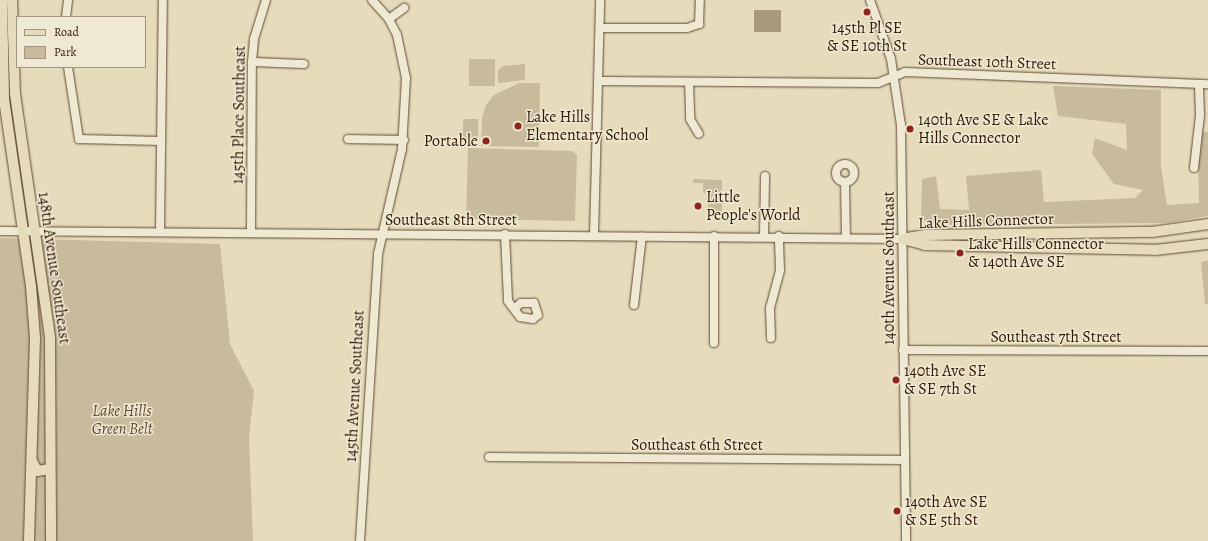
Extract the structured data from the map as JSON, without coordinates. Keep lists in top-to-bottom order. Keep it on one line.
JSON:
{"streets":{"main road":["Lake Hills Connector","148th Avenue Southeast"],"street":["Southeast 10th Street","145th Place Southeast","Southeast 8th Street","140th Avenue Southeast","Southeast 7th Street","145th Avenue Southeast","Southeast 6th Street"]},"crossings":[["Southeast 10th Street","140th Avenue Southeast"],["145th Place Southeast","Southeast 8th Street"],["Southeast 8th Street","Lake Hills Connector"],["Southeast 8th Street","148th Avenue Southeast"],["Southeast 8th Street","140th Avenue Southeast"],["Southeast 8th Street","145th Avenue Southeast"],["Lake Hills Connector","140th Avenue Southeast"],["140th Avenue Southeast","Southeast 7th Street"],["140th Avenue Southeast","Southeast 6th Street"]],"parks":["Lake Hills Green Belt"],"places":["145th Pl SE & SE 10th St","Lake Hills Elementary School","140th Ave SE & Lake Hills Connector","Portable","Little People's World","Lake Hills Connector & 140th Ave SE","140th Ave SE & SE 7th St","140th Ave SE & SE 5th St"],"legend":["Road","Park"]}
